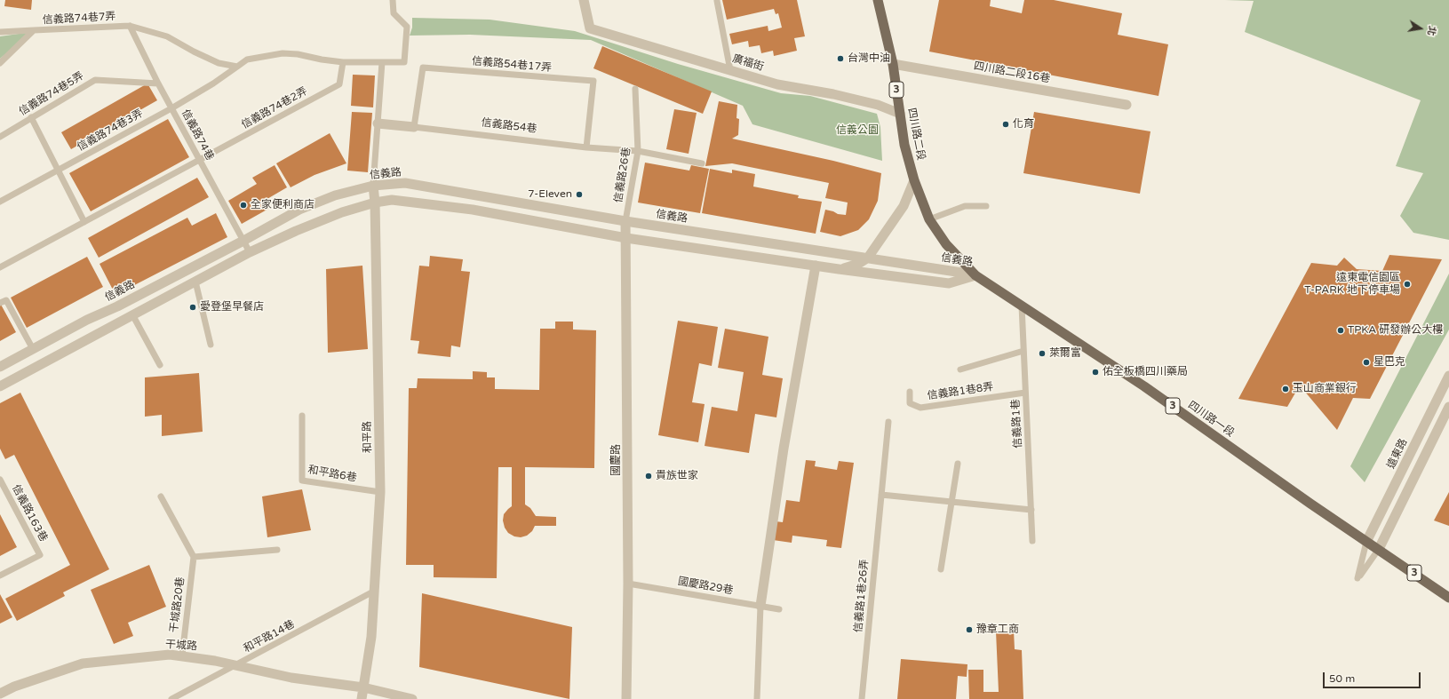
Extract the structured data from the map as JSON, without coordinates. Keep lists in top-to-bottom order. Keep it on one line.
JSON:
{"streets":{"main road":["3","四川路二段","四川路一段"],"street":["廣福街","四川路二段16巷","信義路54巷","信義路","和平路","遠東路","國慶路","干城路"],"lane":["信義路74巷7弄","信義路54巷17弄","信義路74巷5弄","信義路74巷2弄","信義路74巷3弄","信義路74巷","信義路26巷","信義路1巷8弄","信義路1巷","和平路6巷","信義路163巷","國慶路29巷","信義路1巷26弄","干城路20巷","和平路14巷"]},"crossings":[["信義路74巷7弄","信義路74巷3弄"],["信義路74巷7弄","信義路74巷"],["廣福街","四川路二段"],["信義路54巷17弄","信義路54巷"],["四川路二段16巷","四川路二段"],["信義路74巷5弄","信義路74巷"],["信義路74巷2弄","信義路74巷3弄"],["信義路74巷2弄","信義路74巷"],["信義路54巷","信義路26巷"],["信義路74巷3弄","信義路74巷"],["四川路二段","四川路一段"],["信義路74巷","信義路"],["信義路","信義路26巷"],["信義路","四川路一段"],["信義路","和平路"],["信義路","國慶路"],["信義路26巷","國慶路"],["信義路1巷8弄","信義路1巷"],["四川路一段","信義路1巷"],["四川路一段","遠東路"],["和平路","和平路6巷"],["和平路","和平路14巷"],["和平路","干城路"],["國慶路","國慶路29巷"],["干城路20巷","干城路"],["和平路14巷","干城路"]],"parks":["信義公園"],"places":["台灣中油","化育","7-Eleven","全家便利商店","遠東電信園區 T-PARK 地下停車場","愛登堡早餐店","TPKA 研發辦公大樓","萊爾富","星巴克","佑全板橋四川藥局","玉山商業銀行","貴族世家","豫章工商"],"scale_bar":"50 m","north":"right"}
